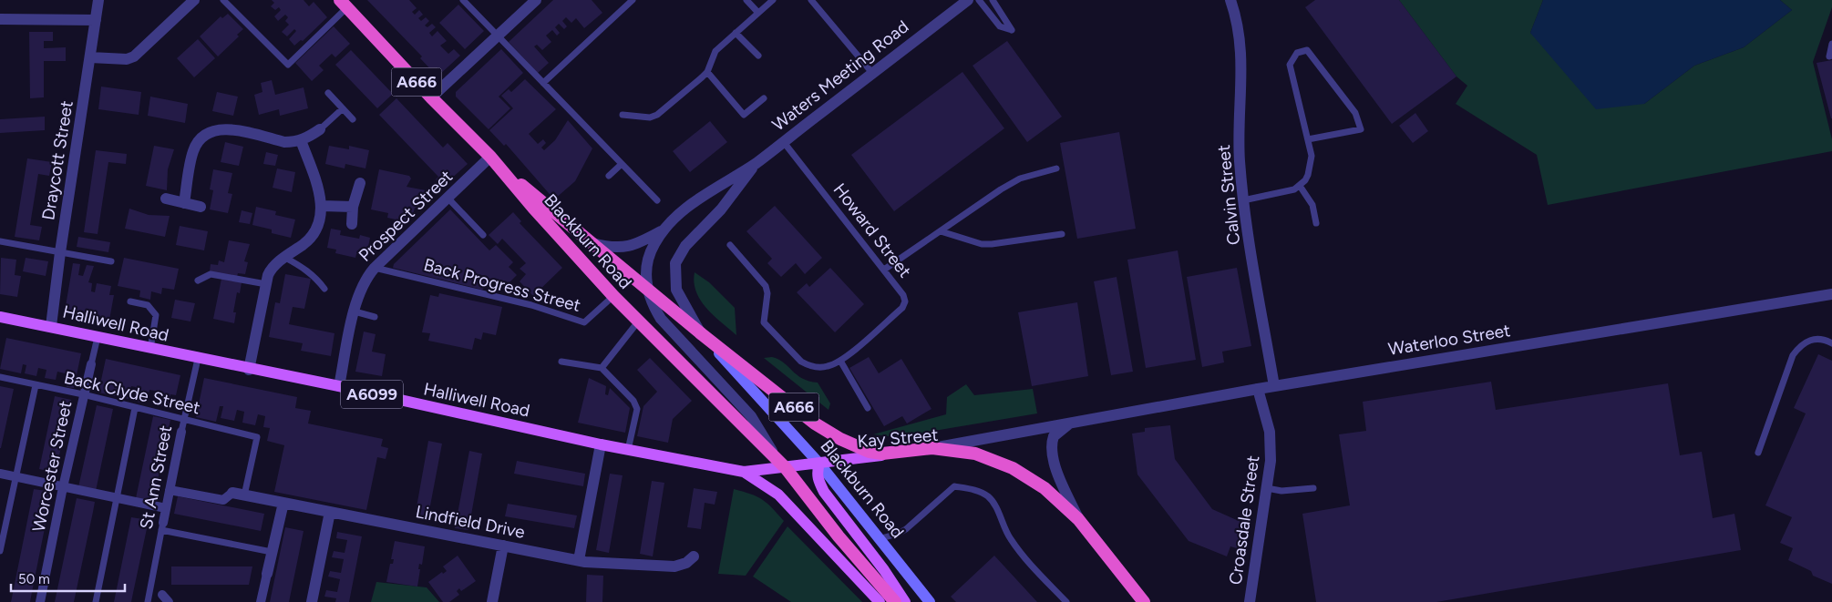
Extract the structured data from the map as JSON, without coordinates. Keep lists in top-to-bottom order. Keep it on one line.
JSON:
{"streets":{"highway":["A666","Blackburn Road","Kay Street"],"main road":["Halliwell Road","A6099"],"street":["Waters Meeting Road","Draycott Street","Calvin Street","Prospect Street","Waterloo Street","Worcester Street","St Ann Street","Croasdale Street","Lindfield Drive"],"lane":["Howard Street","Back Progress Street","Back Clyde Street"]},"crossings":[["Waters Meeting Road","A666"],["Waters Meeting Road","Howard Street"],["Waters Meeting Road","Blackburn Road"],["A666","Blackburn Road"],["A666","Kay Street"],["Draycott Street","Halliwell Road"],["Calvin Street","Waterloo Street"],["Prospect Street","Blackburn Road"],["Prospect Street","Back Progress Street"],["Prospect Street","Halliwell Road"],["Blackburn Road","Back Progress Street"],["Blackburn Road","Halliwell Road"],["Blackburn Road","Kay Street"],["Halliwell Road","Kay Street"],["Halliwell Road","Worcester Street"],["Halliwell Road","St Ann Street"],["Waterloo Street","Kay Street"],["Waterloo Street","Croasdale Street"],["Back Clyde Street","Worcester Street"],["Back Clyde Street","St Ann Street"],["Back Clyde Street","Lindfield Drive"]],"scale_bar":"50 m"}
